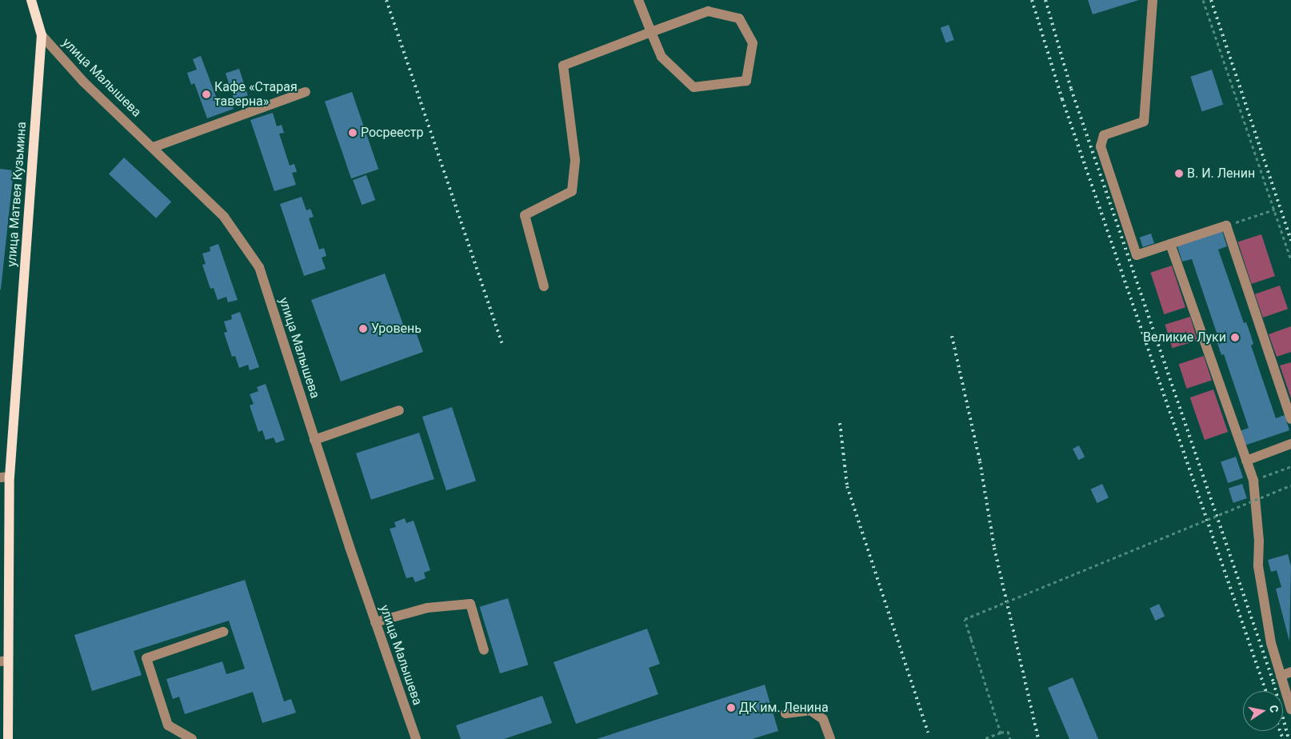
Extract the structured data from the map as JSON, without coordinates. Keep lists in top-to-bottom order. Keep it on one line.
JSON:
{"streets":{"main road":["улица Матвея Кузьмина"],"street":["улица Малышева"]},"crossings":[["улица Малышева","улица Матвея Кузьмина"]],"places":["Кафе «Старая таверна»","Росреестр","В. И. Ленин","Уровень","Великие Луки","ДК им. Ленина"],"north":"right"}
